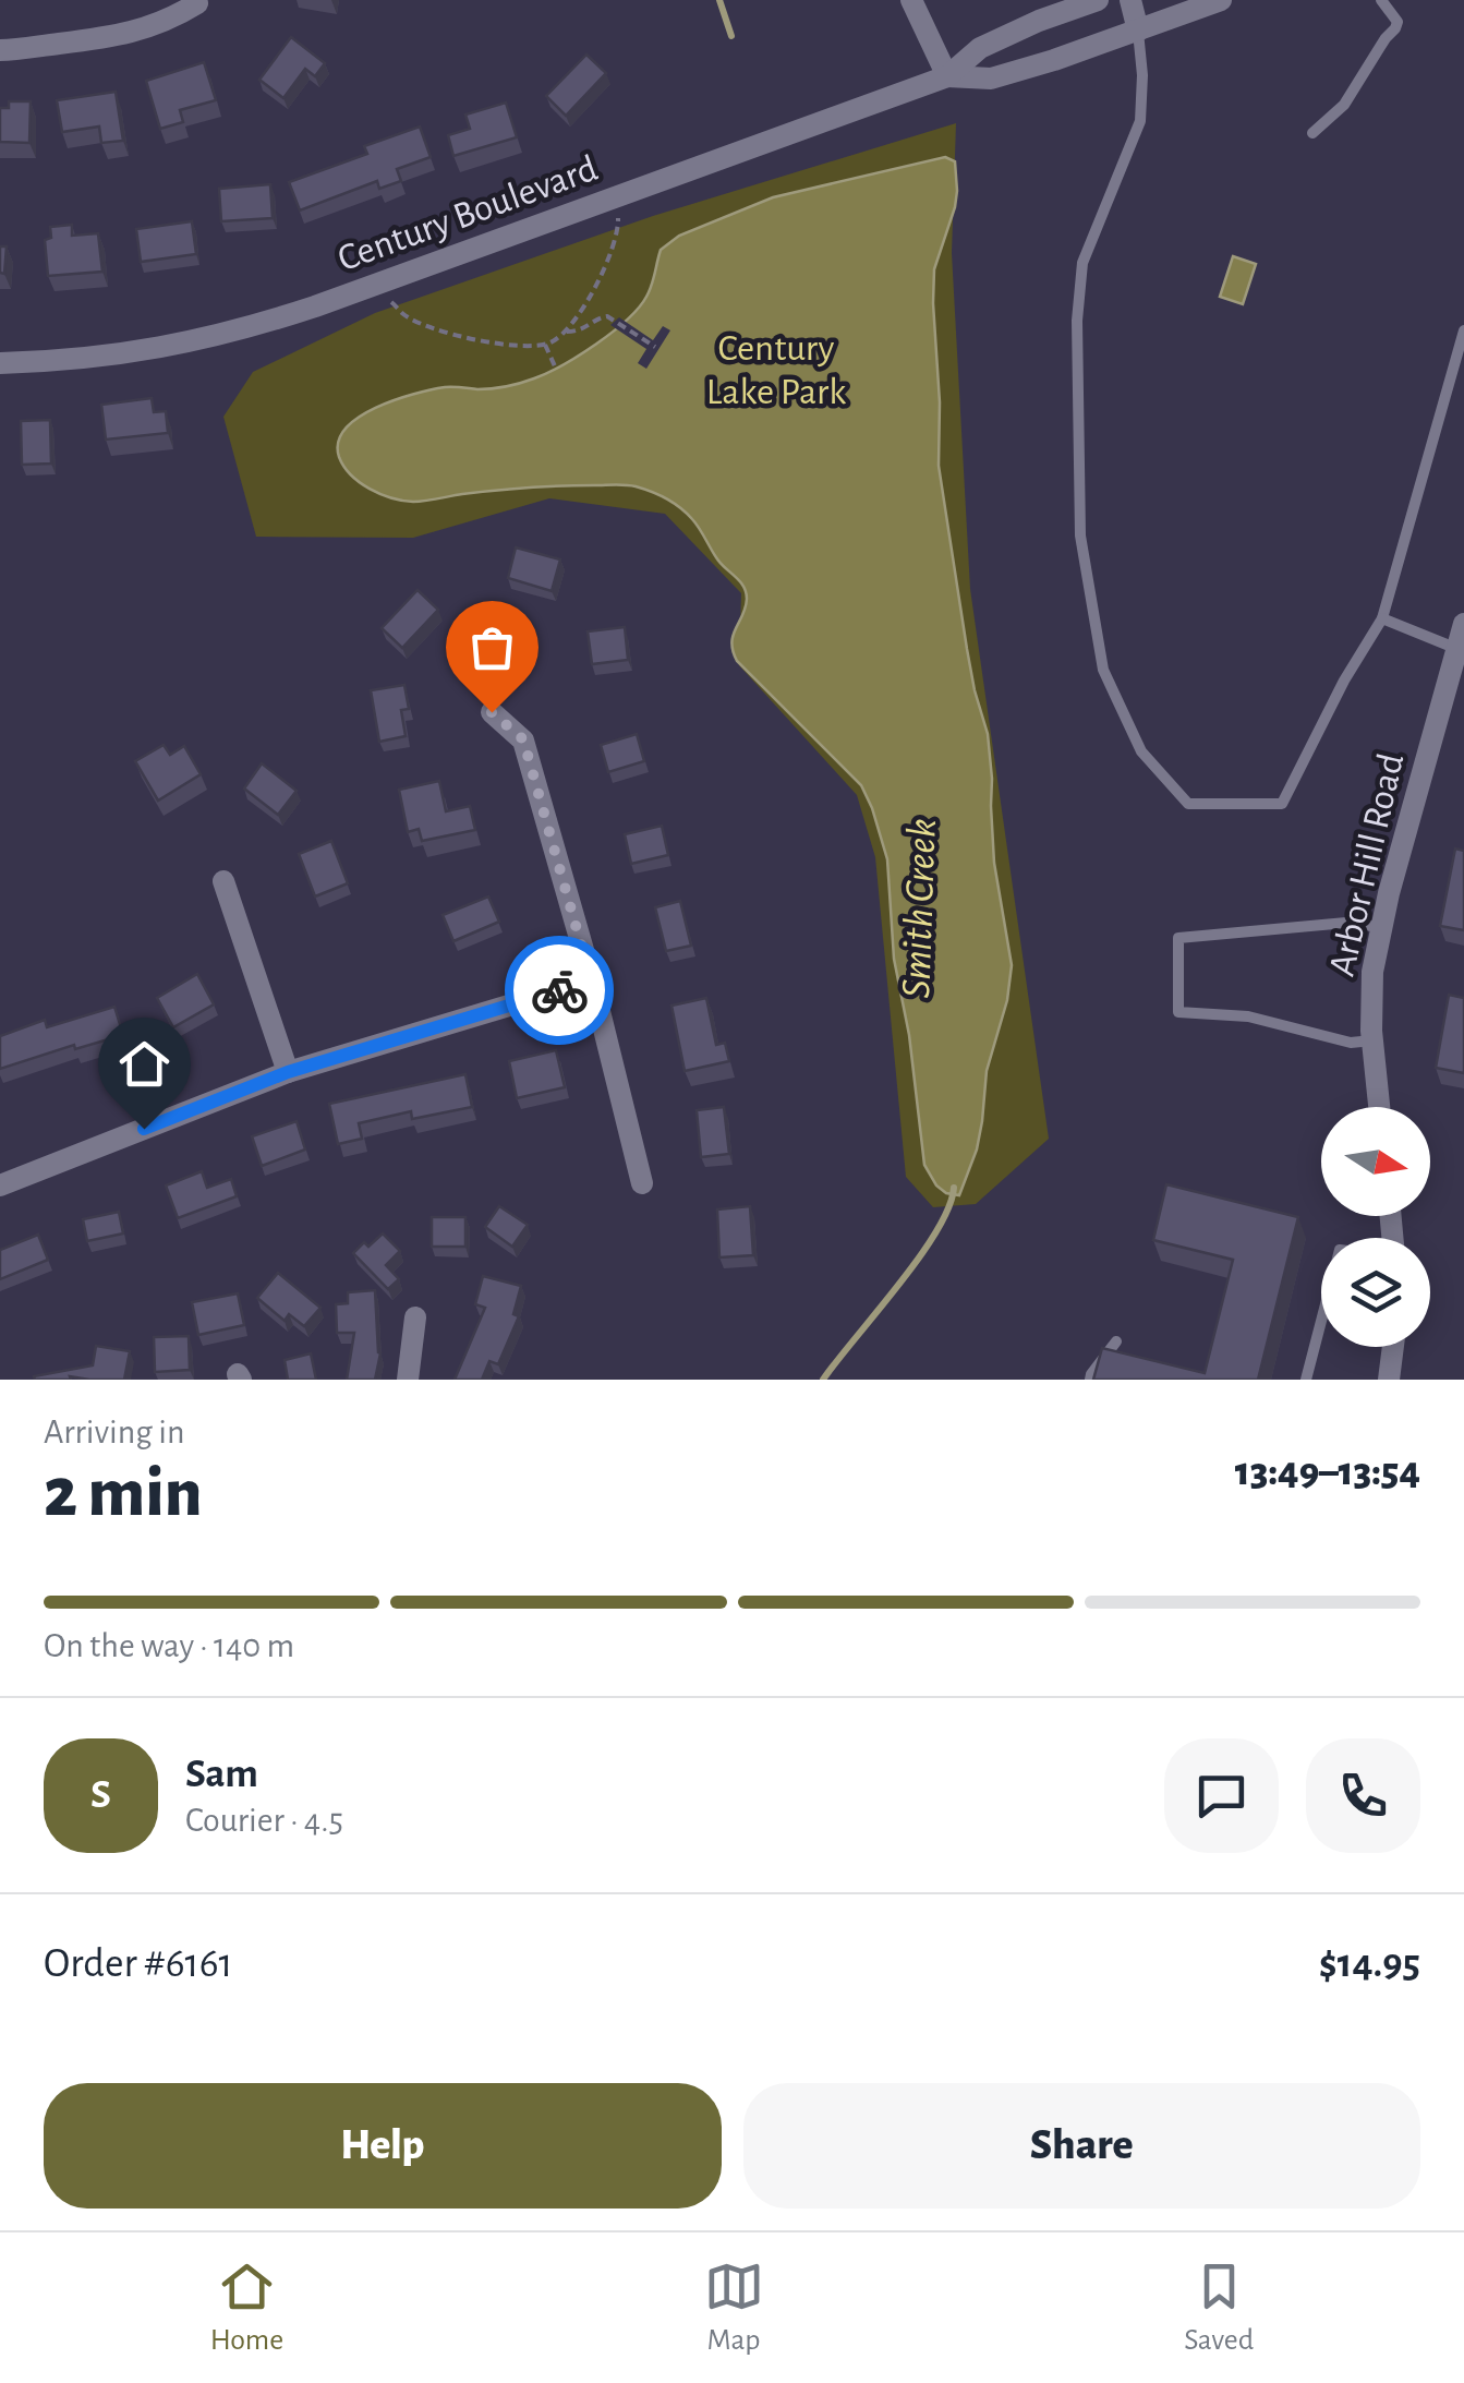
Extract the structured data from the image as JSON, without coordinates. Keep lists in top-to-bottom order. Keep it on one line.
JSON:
{"streets":{"street":["Century Boulevard","Arbor Hill Road"]},"water":["Smith Creek"],"parks":["Century Lake Park"],"north":"right","page":{"heading":["2 min","Arriving in","13:49–13:54"],"panel":["Sam","Courier · 4.5","Order #6161","$14.95"],"bar":"On the way · 140 m","round":"S","buttons":["Help","Share"],"tabs":["Home","Map","Saved"]}}
